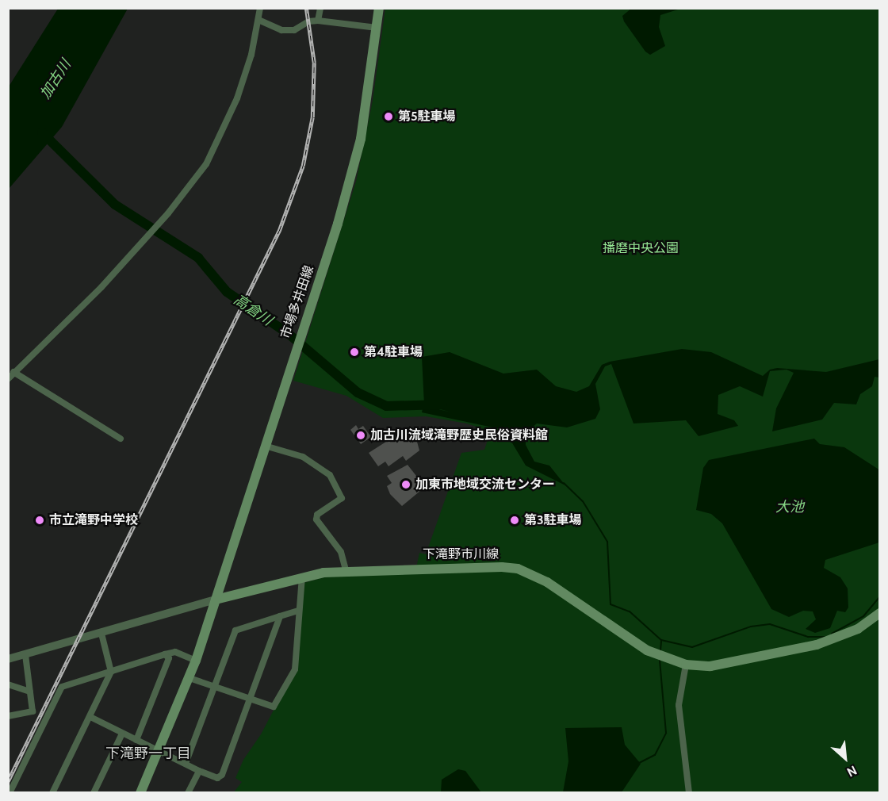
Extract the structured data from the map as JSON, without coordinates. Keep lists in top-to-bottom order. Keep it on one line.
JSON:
{"streets":{"main road":["市場多井田線","下滝野市川線"]},"crossings":[["市場多井田線","下滝野市川線"]],"districts":["下滝野一丁目"],"water":["加古川","高倉川","大池"],"parks":["播磨中央公園"],"places":["第5駐車場","第4駐車場","加古川流域滝野歴史民俗資料館","加東市地域交流センター","市立滝野中学校","第3駐車場"],"north":"bottom right"}
